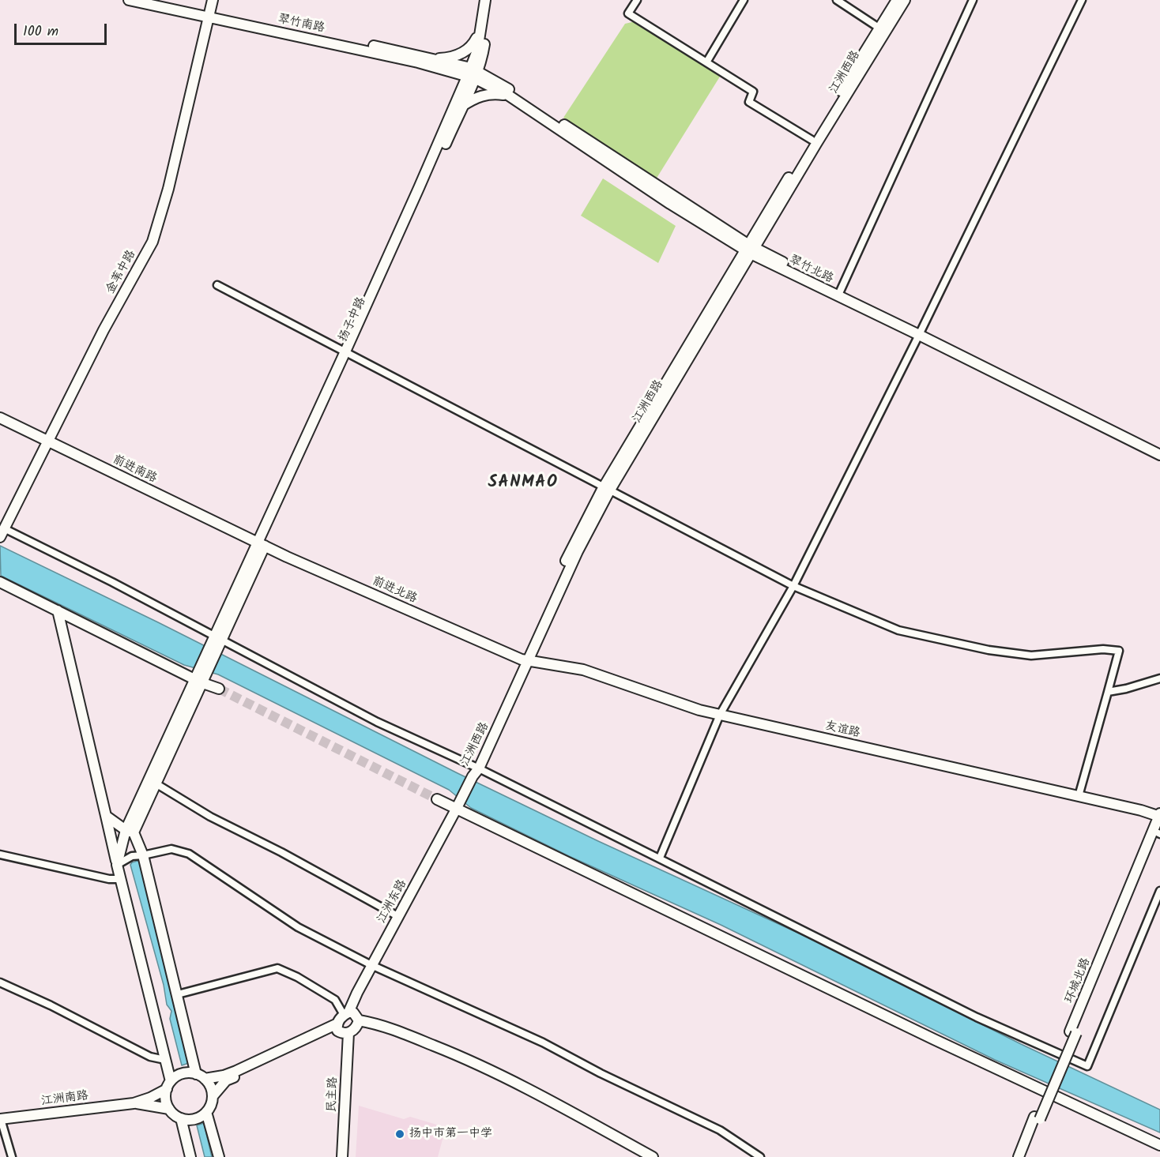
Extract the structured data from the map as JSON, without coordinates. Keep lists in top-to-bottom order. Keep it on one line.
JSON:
{"streets":{"main road":["翠竹南路","江洲西路","翠竹北路","金苇中路","扬子中路","前进南路","前进北路","友谊路","江洲东路","环城北路","民主路","江洲南路"]},"crossings":[["翠竹南路","翠竹北路"],["翠竹南路","金苇中路"],["翠竹南路","扬子中路"],["江洲西路","翠竹北路"],["江洲西路","前进北路"],["江洲西路","友谊路"],["江洲西路","江洲东路"],["翠竹北路","扬子中路"],["金苇中路","前进南路"],["扬子中路","前进南路"],["扬子中路","前进北路"],["前进南路","前进北路"],["前进北路","友谊路"],["友谊路","环城北路"],["江洲东路","民主路"]],"districts":["SANMAO"],"places":["扬中市第一中学"],"scale_bar":"100 m"}
